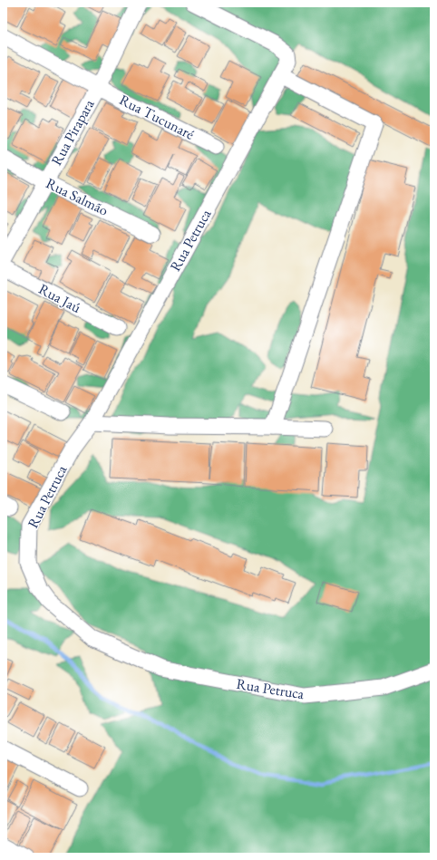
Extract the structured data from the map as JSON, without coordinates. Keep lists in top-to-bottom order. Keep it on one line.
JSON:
{"streets":{"street":["Rua Tucunaré","Rua Pirapara","Rua Salmão","Rua Petruca","Rua Jaú"]},"crossings":[["Rua Tucunaré","Rua Pirapara"],["Rua Pirapara","Rua Salmão"]]}
